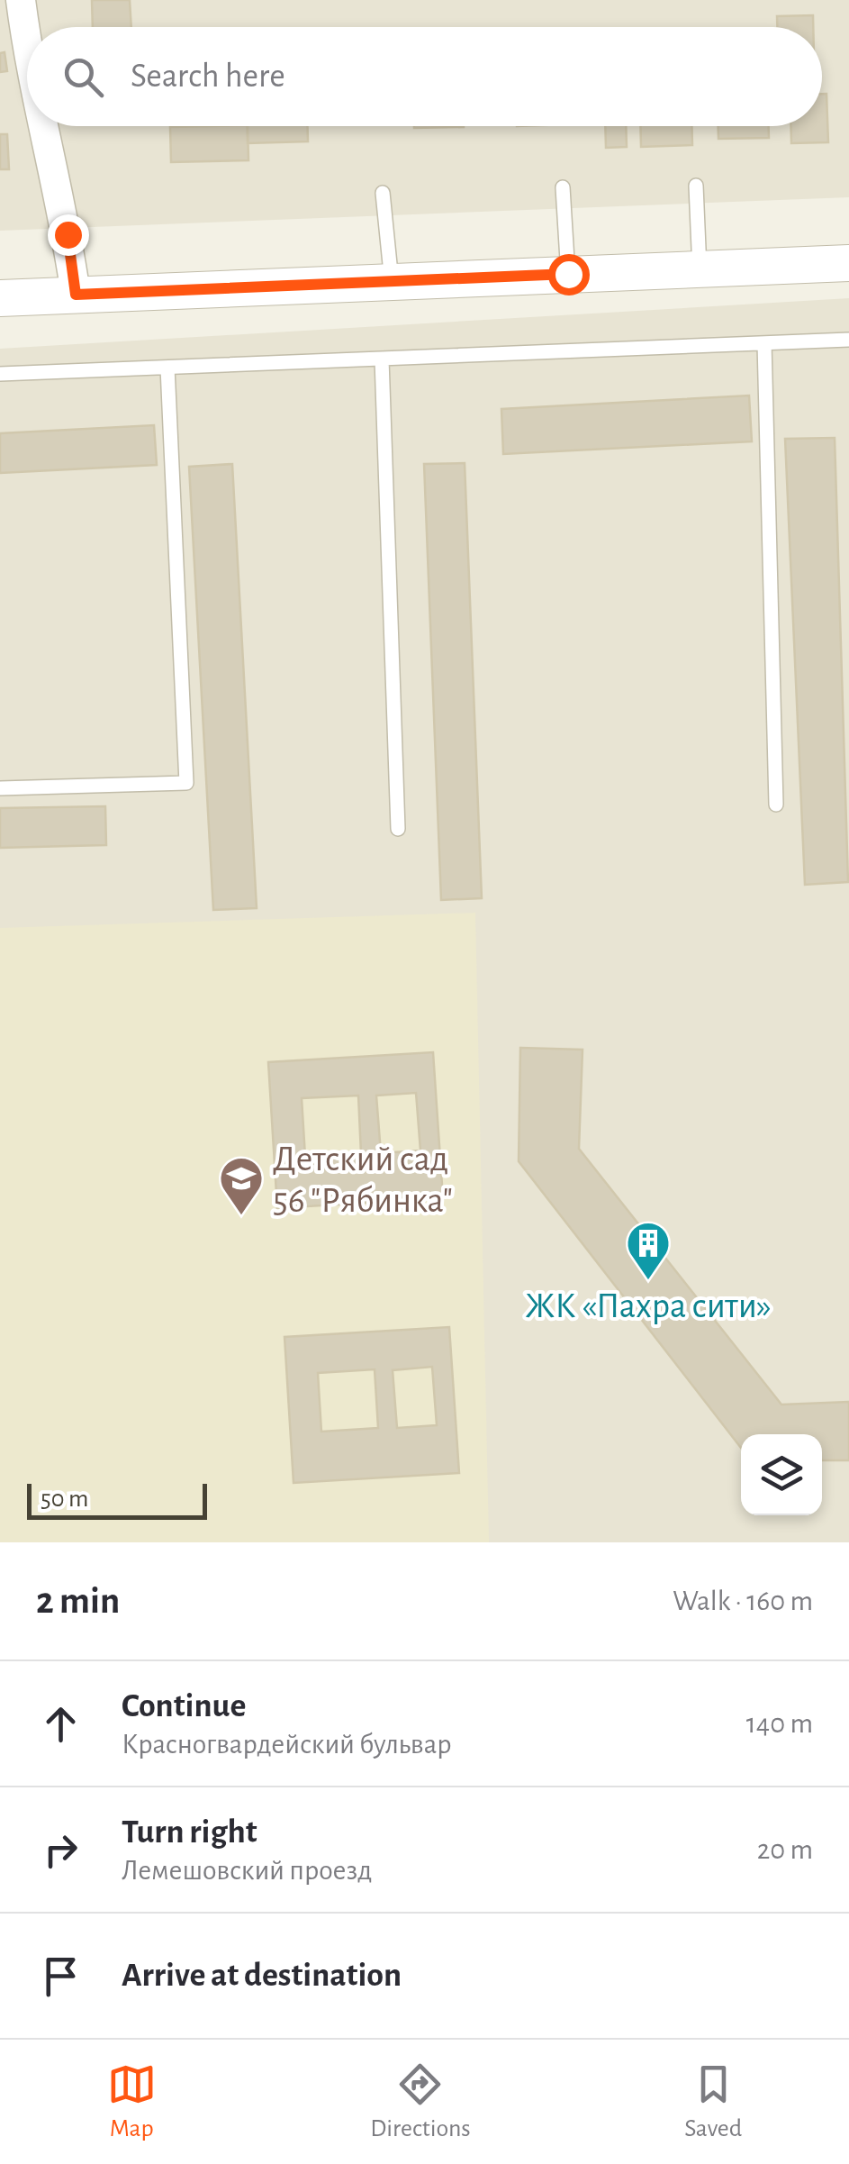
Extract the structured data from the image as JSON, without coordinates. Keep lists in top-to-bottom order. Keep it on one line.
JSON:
{"places":{"school or university":["Детский сад 56 \"Рябинка\""],"building":["ЖК «Пахра сити»"]},"scale_bar":"50 m","page":{"search":"Search here","scale":"50 m","heading":["2 min","Walk · 160 m"],"list":[["Continue","Красногвардейский бульвар","140 m"],["Turn right","Лемешовский проезд","20 m"],"Arrive at destination"],"nav":["Map","Directions","Saved"]}}
